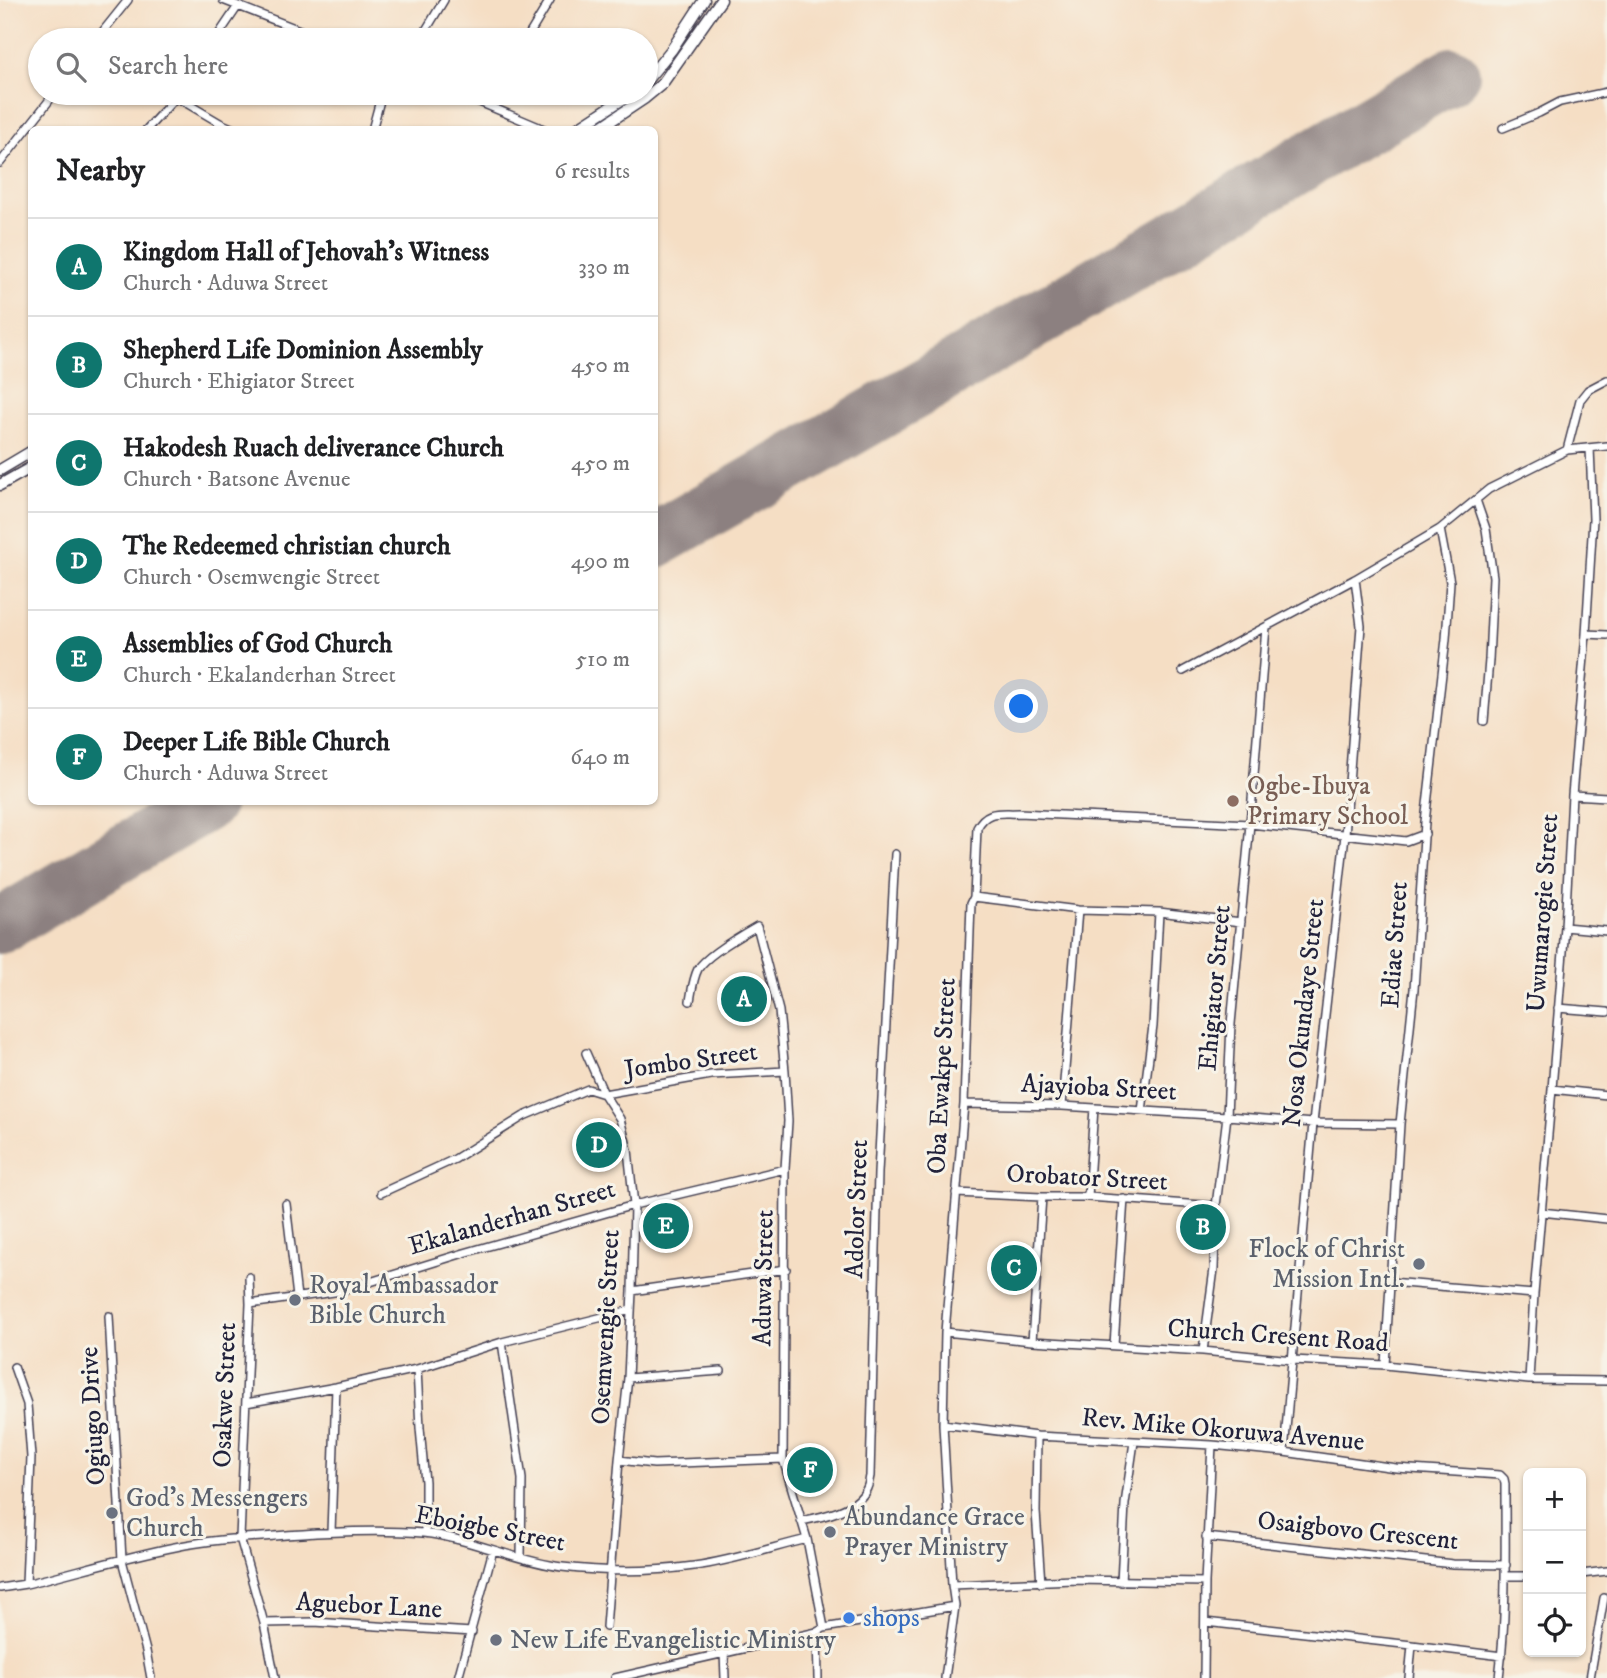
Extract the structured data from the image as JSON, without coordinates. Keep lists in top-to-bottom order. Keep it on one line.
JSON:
{"streets":{"street":["Uwumarogie Street","Ediae Street","Ehigiator Street","Nosa Okundaye Street","Jombo Street","Oba Ewakpe Street","Ajayioba Street","Orobator Street","Adolor Street","Ekalanderhan Street","Aduwa Street","Osemwengie Street","Church Cresent Road","Osakwe Street","Ogiugo Drive","Rev. Mike Okoruwa Avenue","Eboigbe Street","Osaigbovo Crescent","Aguebor Lane"]},"crossings":[["Uwumarogie Street","Church Cresent Road"],["Ediae Street","Ajayioba Street"],["Ediae Street","Church Cresent Road"],["Ehigiator Street","Oba Ewakpe Street"],["Ehigiator Street","Ajayioba Street"],["Ehigiator Street","Orobator Street"],["Ehigiator Street","Church Cresent Road"],["Nosa Okundaye Street","Ajayioba Street"],["Nosa Okundaye Street","Church Cresent Road"],["Nosa Okundaye Street","Rev. Mike Okoruwa Avenue"],["Jombo Street","Aduwa Street"],["Jombo Street","Osemwengie Street"],["Oba Ewakpe Street","Ajayioba Street"],["Oba Ewakpe Street","Orobator Street"],["Oba Ewakpe Street","Church Cresent Road"],["Oba Ewakpe Street","Rev. Mike Okoruwa Avenue"],["Adolor Street","Aduwa Street"],["Ekalanderhan Street","Aduwa Street"],["Ekalanderhan Street","Osemwengie Street"],["Ekalanderhan Street","Osakwe Street"],["Aduwa Street","Eboigbe Street"],["Osemwengie Street","Eboigbe Street"],["Osakwe Street","Eboigbe Street"],["Osakwe Street","Aguebor Lane"],["Ogiugo Drive","Eboigbe Street"],["Rev. Mike Okoruwa Avenue","Osaigbovo Crescent"]],"places":["Ogbe-Ibuya Primary School","Flock of Christ Mission Intl.","Royal Ambassador Bible Church","God's Messengers Church","Abundance Grace Prayer Ministry","shops","New Life Evangelistic Ministry"],"page":{"search":"Search here","heading":["Nearby","6 results"],"list":[{"mark":"A","name":"Kingdom Hall of Jehovah's Witness","note":"Church · Aduwa Street","value":"330 m"},{"mark":"B","name":"Shepherd Life Dominion Assembly","note":"Church · Ehigiator Street","value":"450 m"},{"mark":"C","name":"Hakodesh Ruach deliverance Church","note":"Church · Batsone Avenue","value":"450 m"},{"mark":"D","name":"The Redeemed christian church","note":"Church · Osemwengie Street","value":"490 m"},{"mark":"E","name":"Assemblies of God Church","note":"Church · Ekalanderhan Street","value":"510 m"},{"mark":"F","name":"Deeper Life Bible Church","note":"Church · Aduwa Street","value":"640 m"}],"pins":["A","D","E","B","C","F"],"map_buttons":["+","−"]}}
